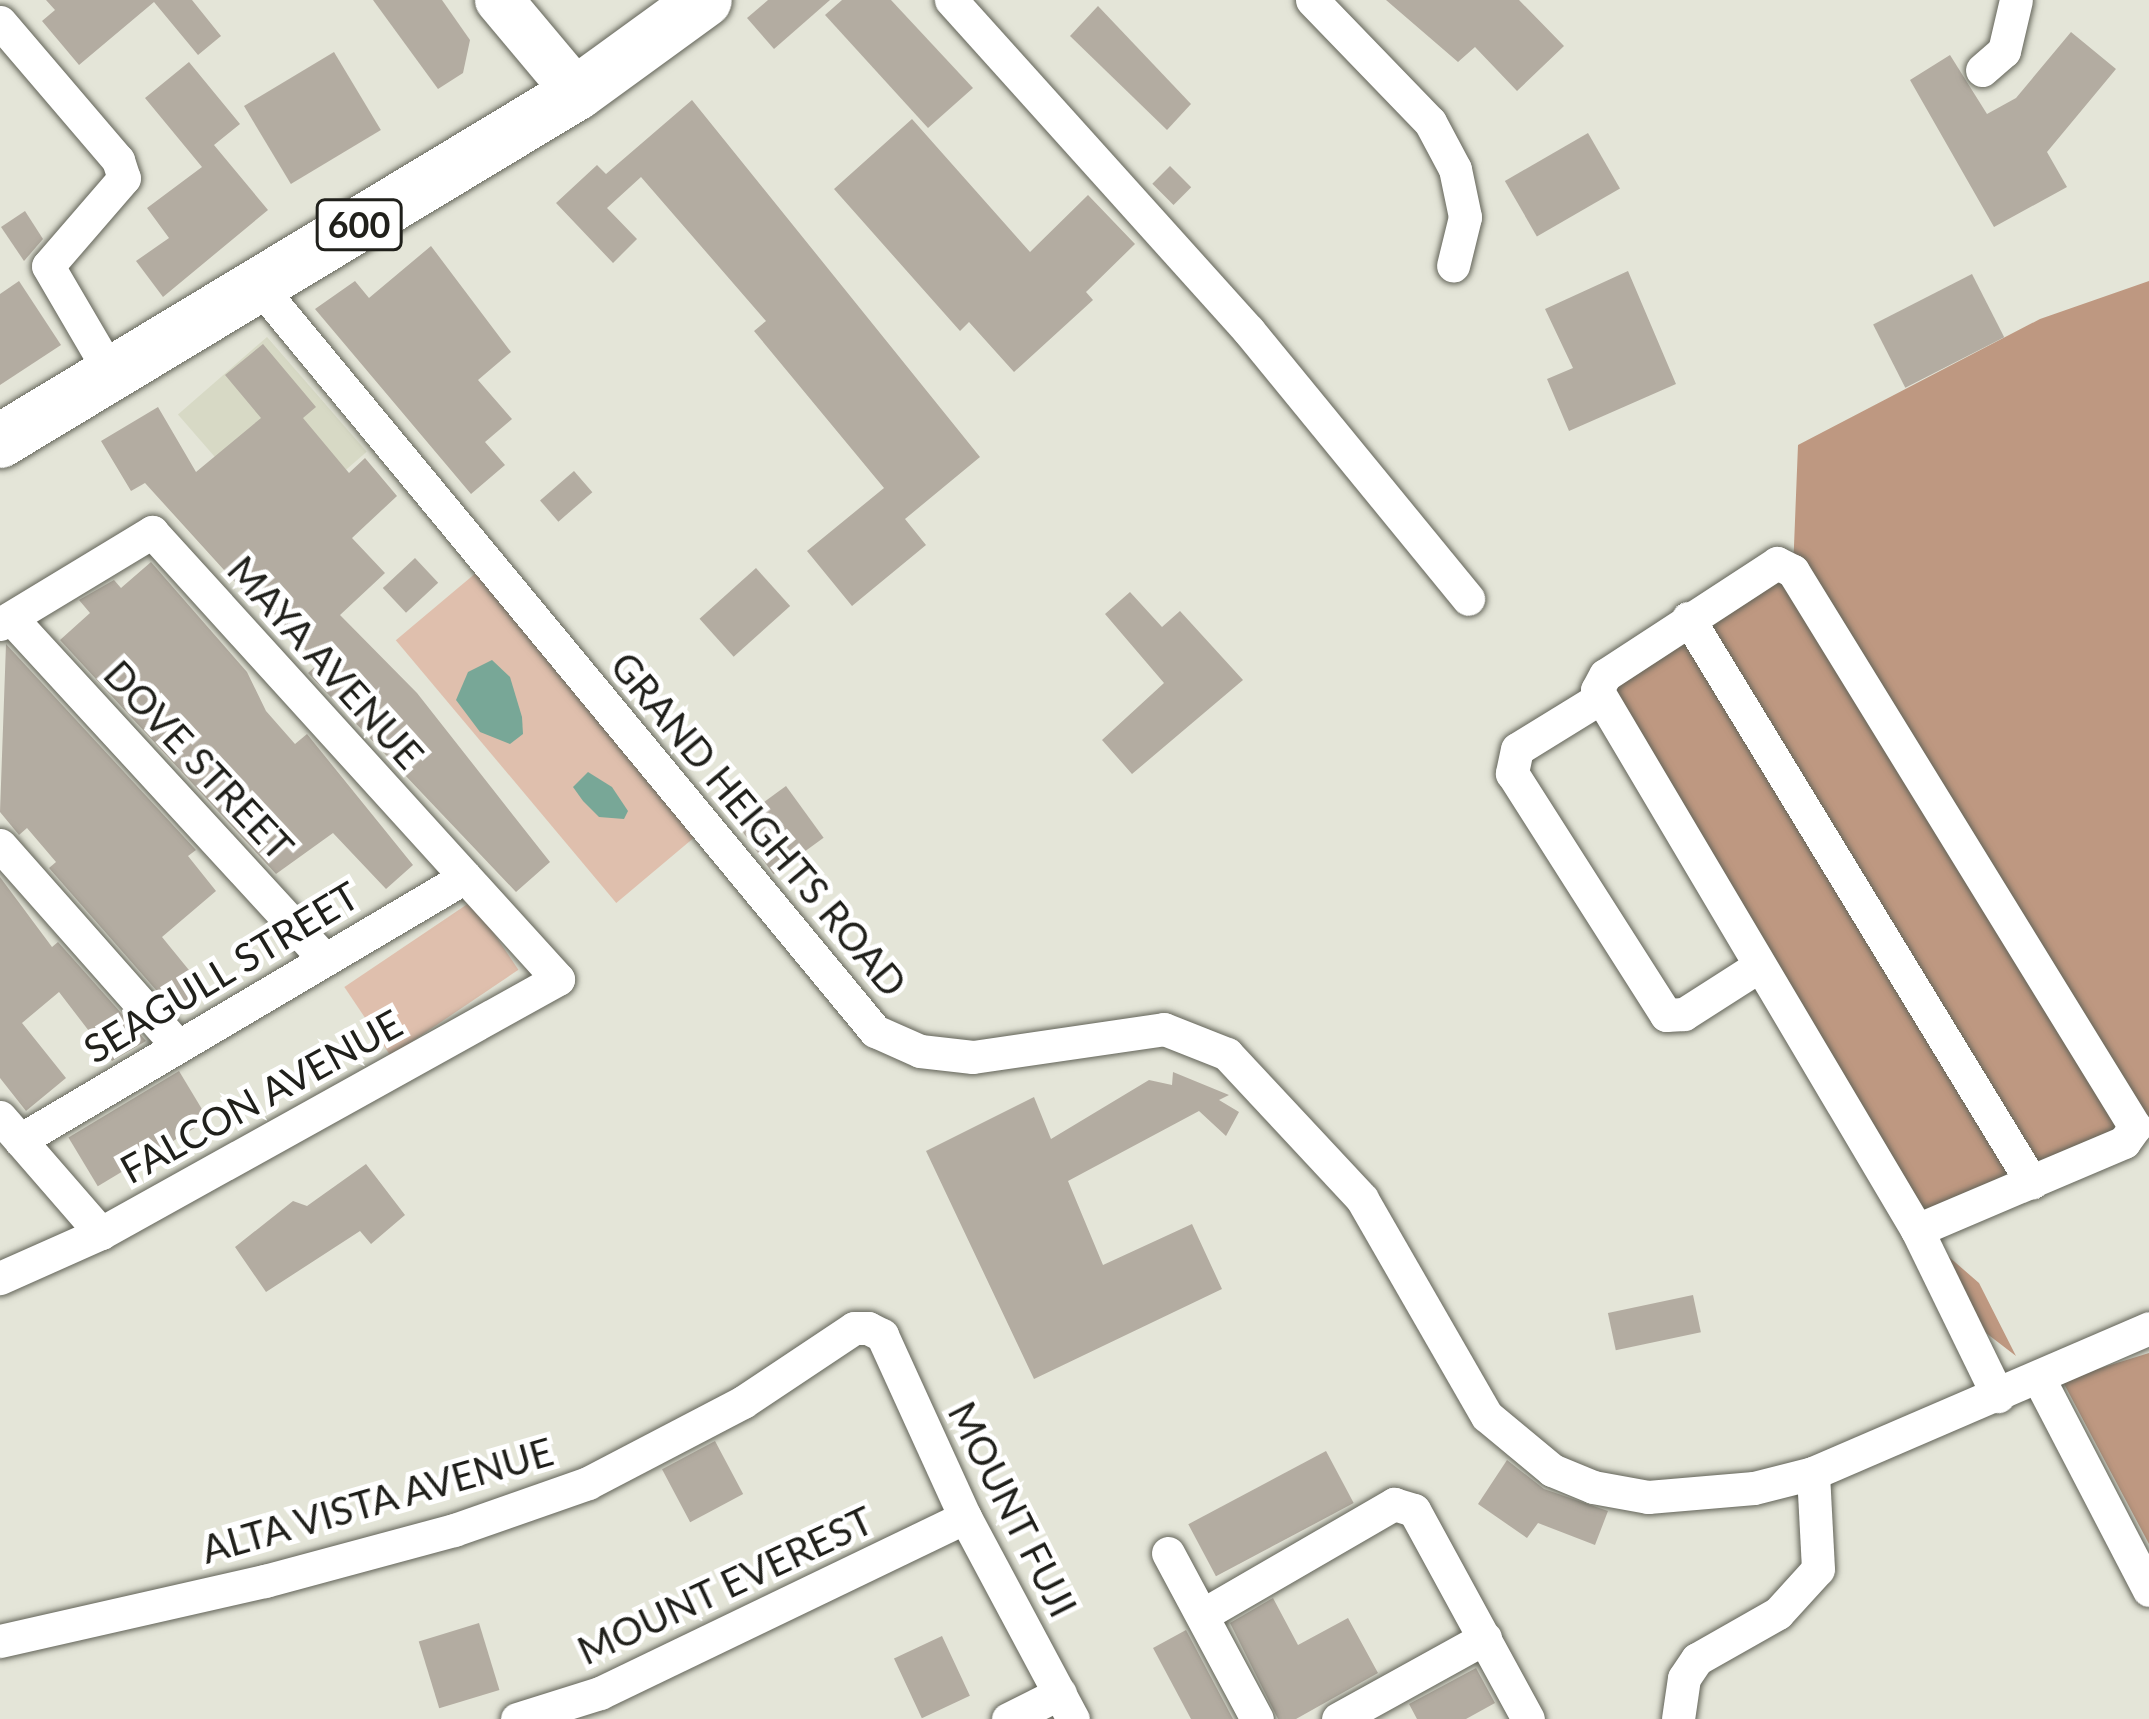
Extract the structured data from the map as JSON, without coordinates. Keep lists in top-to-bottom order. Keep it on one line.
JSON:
{"streets":{"main road":["600"],"street":["MAYA AVENUE","DOVE STREET","GRAND HEIGHTS ROAD","SEAGULL STREET","FALCON AVENUE","ALTA VISTA AVENUE","MOUNT FUJI","MOUNT EVEREST"]},"crossings":[["600","GRAND HEIGHTS ROAD"],["MAYA AVENUE","DOVE STREET"],["MAYA AVENUE","SEAGULL STREET"],["MAYA AVENUE","FALCON AVENUE"],["DOVE STREET","SEAGULL STREET"],["ALTA VISTA AVENUE","MOUNT FUJI"],["MOUNT FUJI","MOUNT EVEREST"]]}
